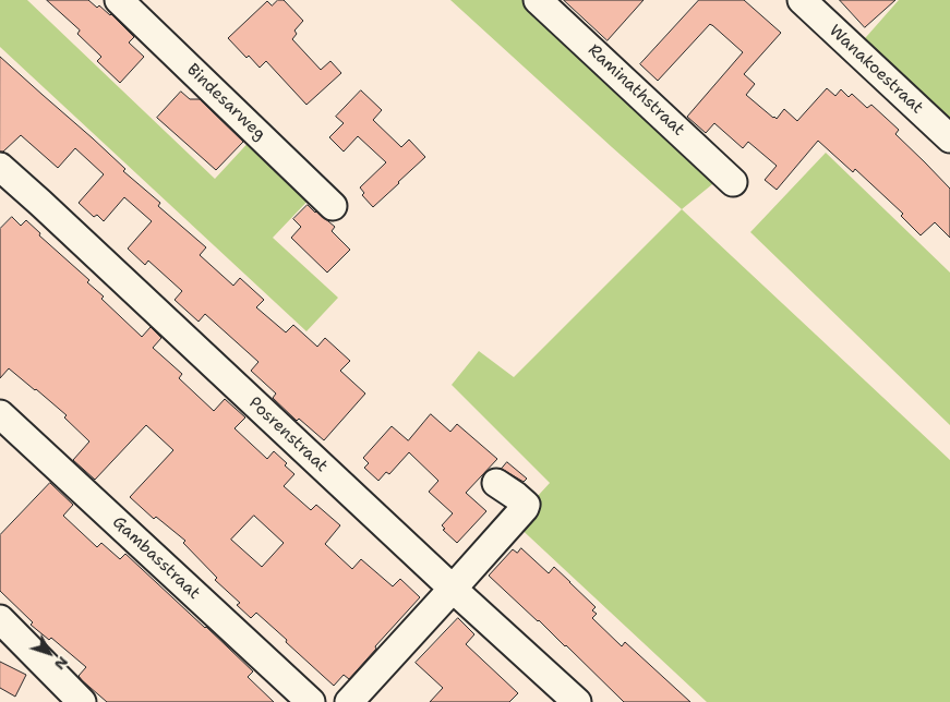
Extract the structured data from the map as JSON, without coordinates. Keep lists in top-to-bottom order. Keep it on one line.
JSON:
{"streets":{"street":["Wanakoestraat","Raminathstraat","Bindesarweg","Posrenstraat","Gambasstraat"]},"north":"bottom right"}
